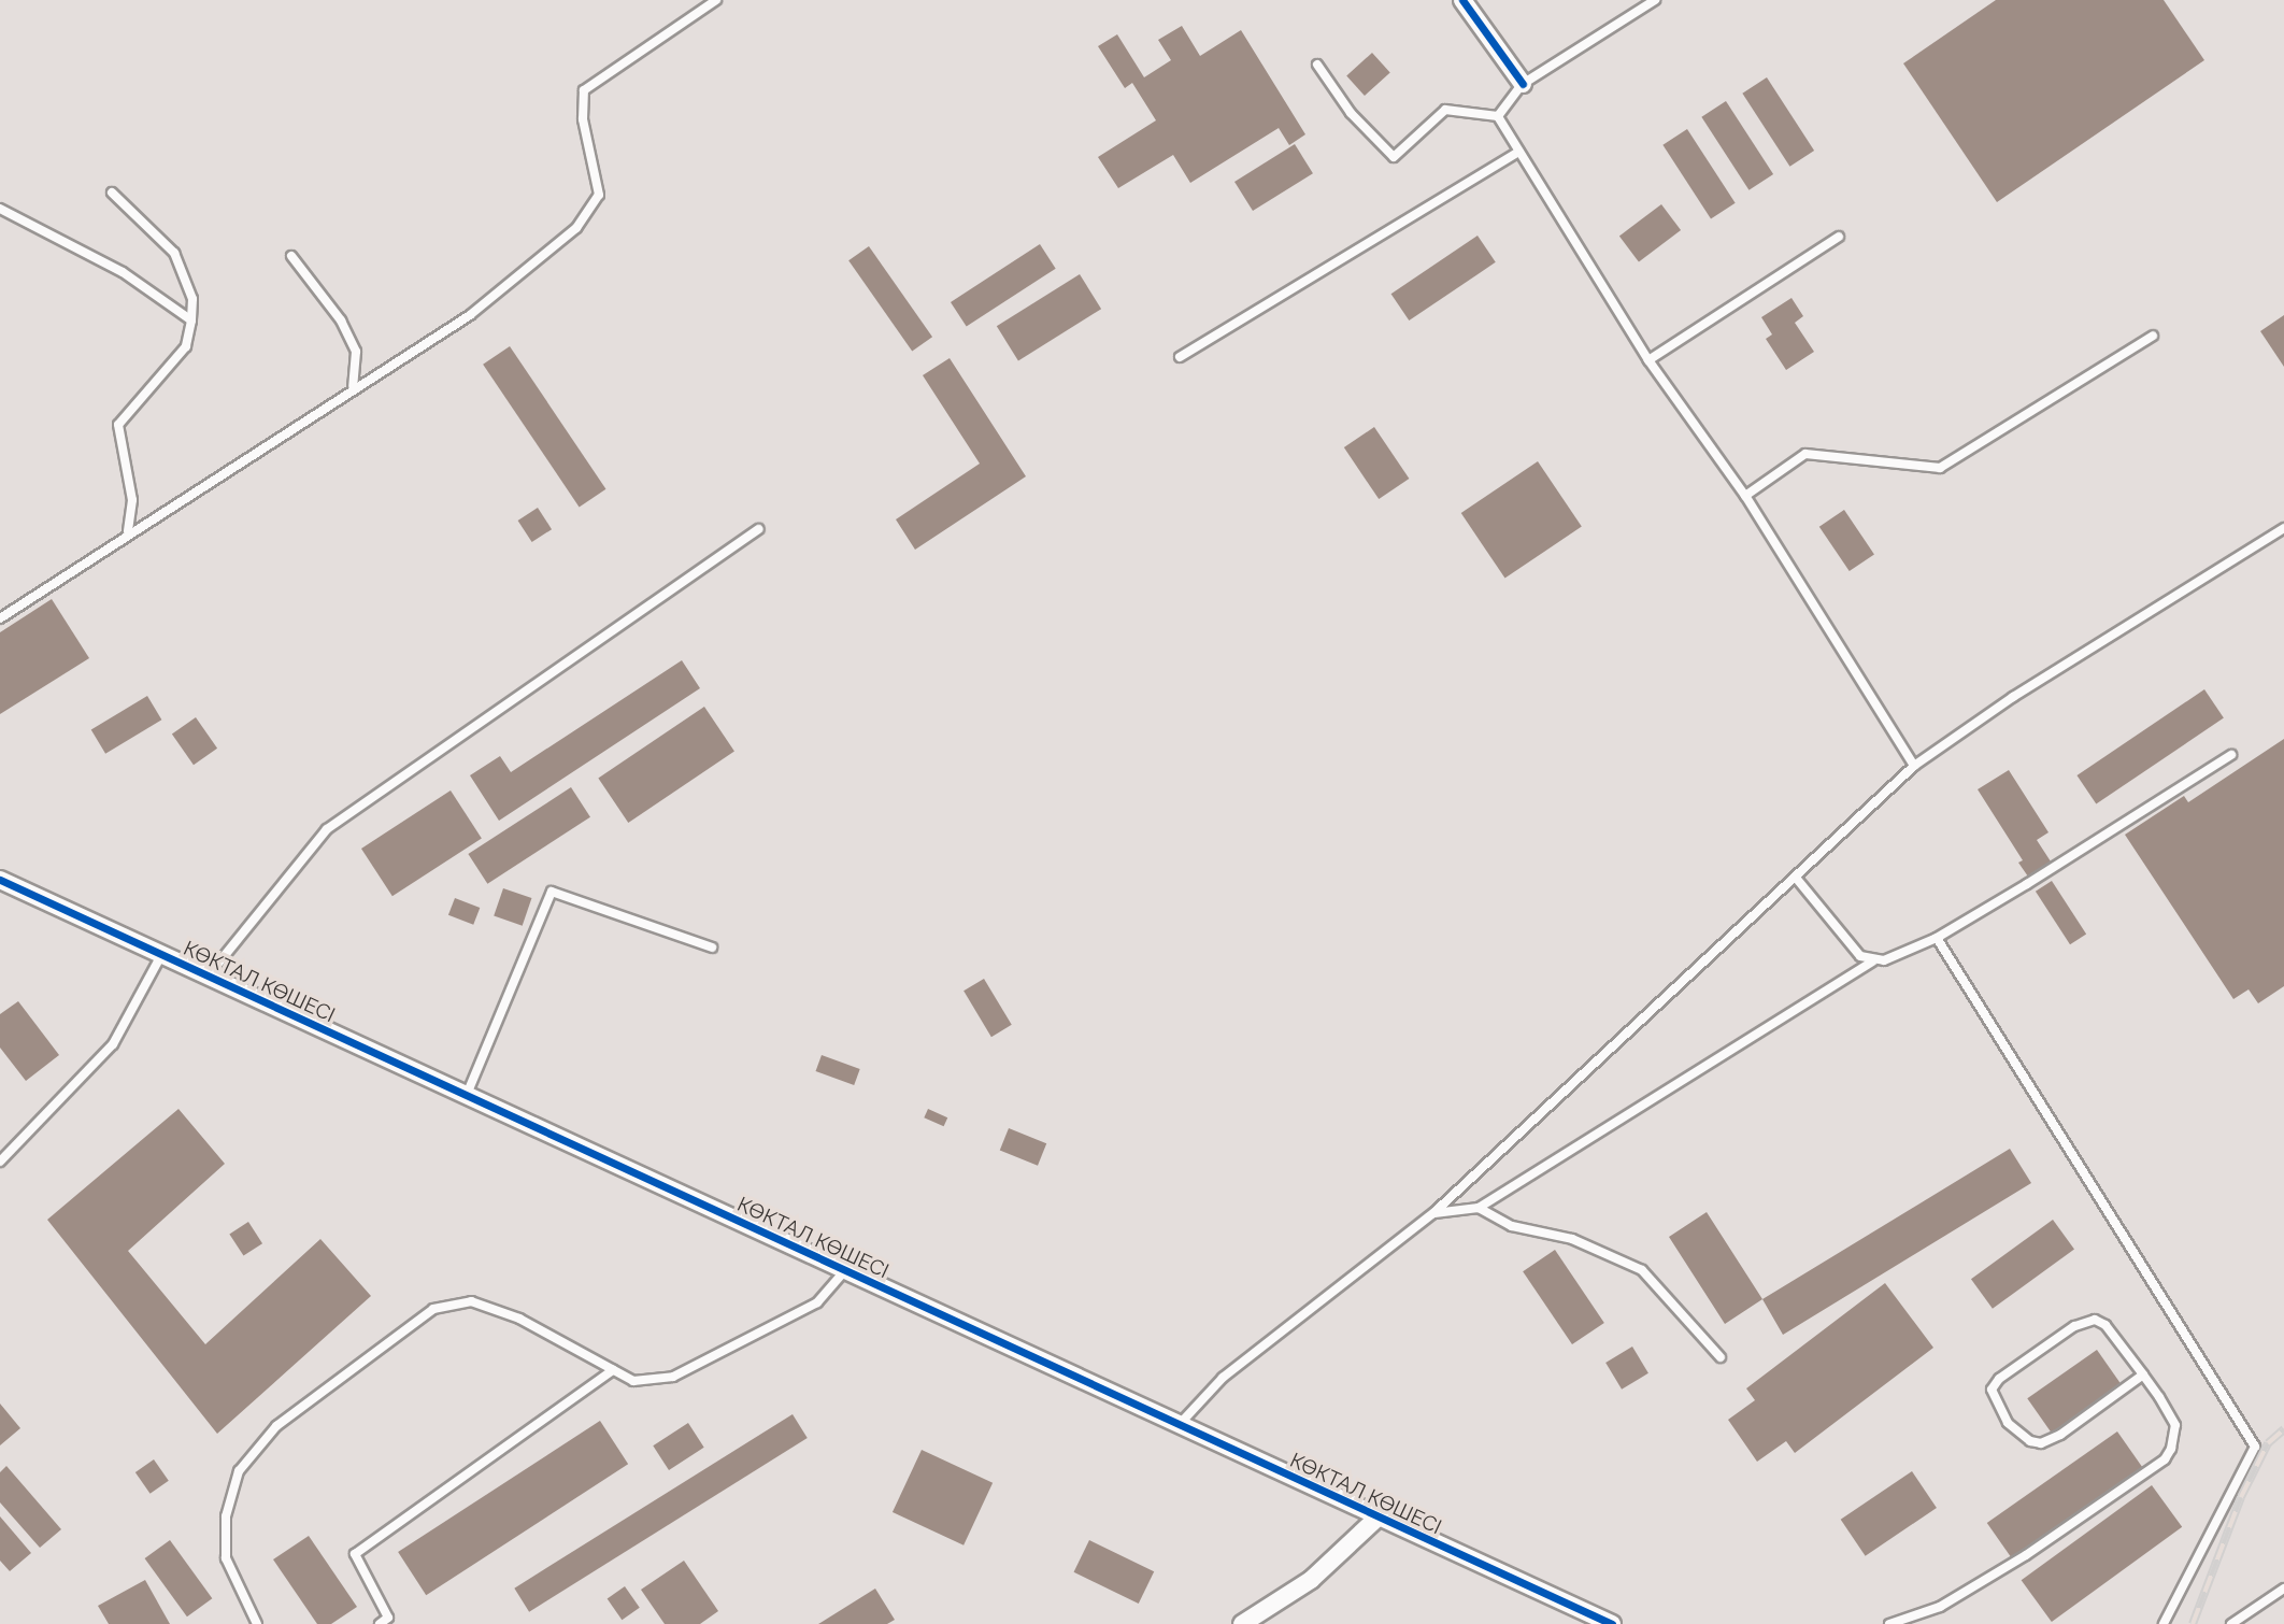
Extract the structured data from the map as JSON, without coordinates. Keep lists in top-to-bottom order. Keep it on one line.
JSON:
{"streets":{"street":["КӨКТАЛ КӨШЕСІ"]}}
